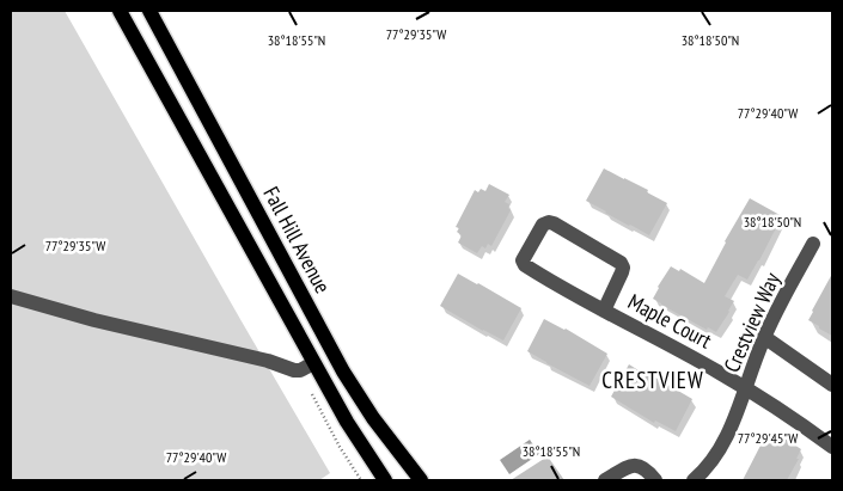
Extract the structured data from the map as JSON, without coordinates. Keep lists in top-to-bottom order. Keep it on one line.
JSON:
{"streets":{"main road":["Fall Hill Avenue"],"street":["Maple Court","Crestview Way"]},"crossings":[["Maple Court","Crestview Way"]],"districts":["CRESTVIEW"],"coordinates":["77°29'35\"W","38°18'55\"N","38°18'50\"N","77°29'40\"W","77°29'45\"W"]}
